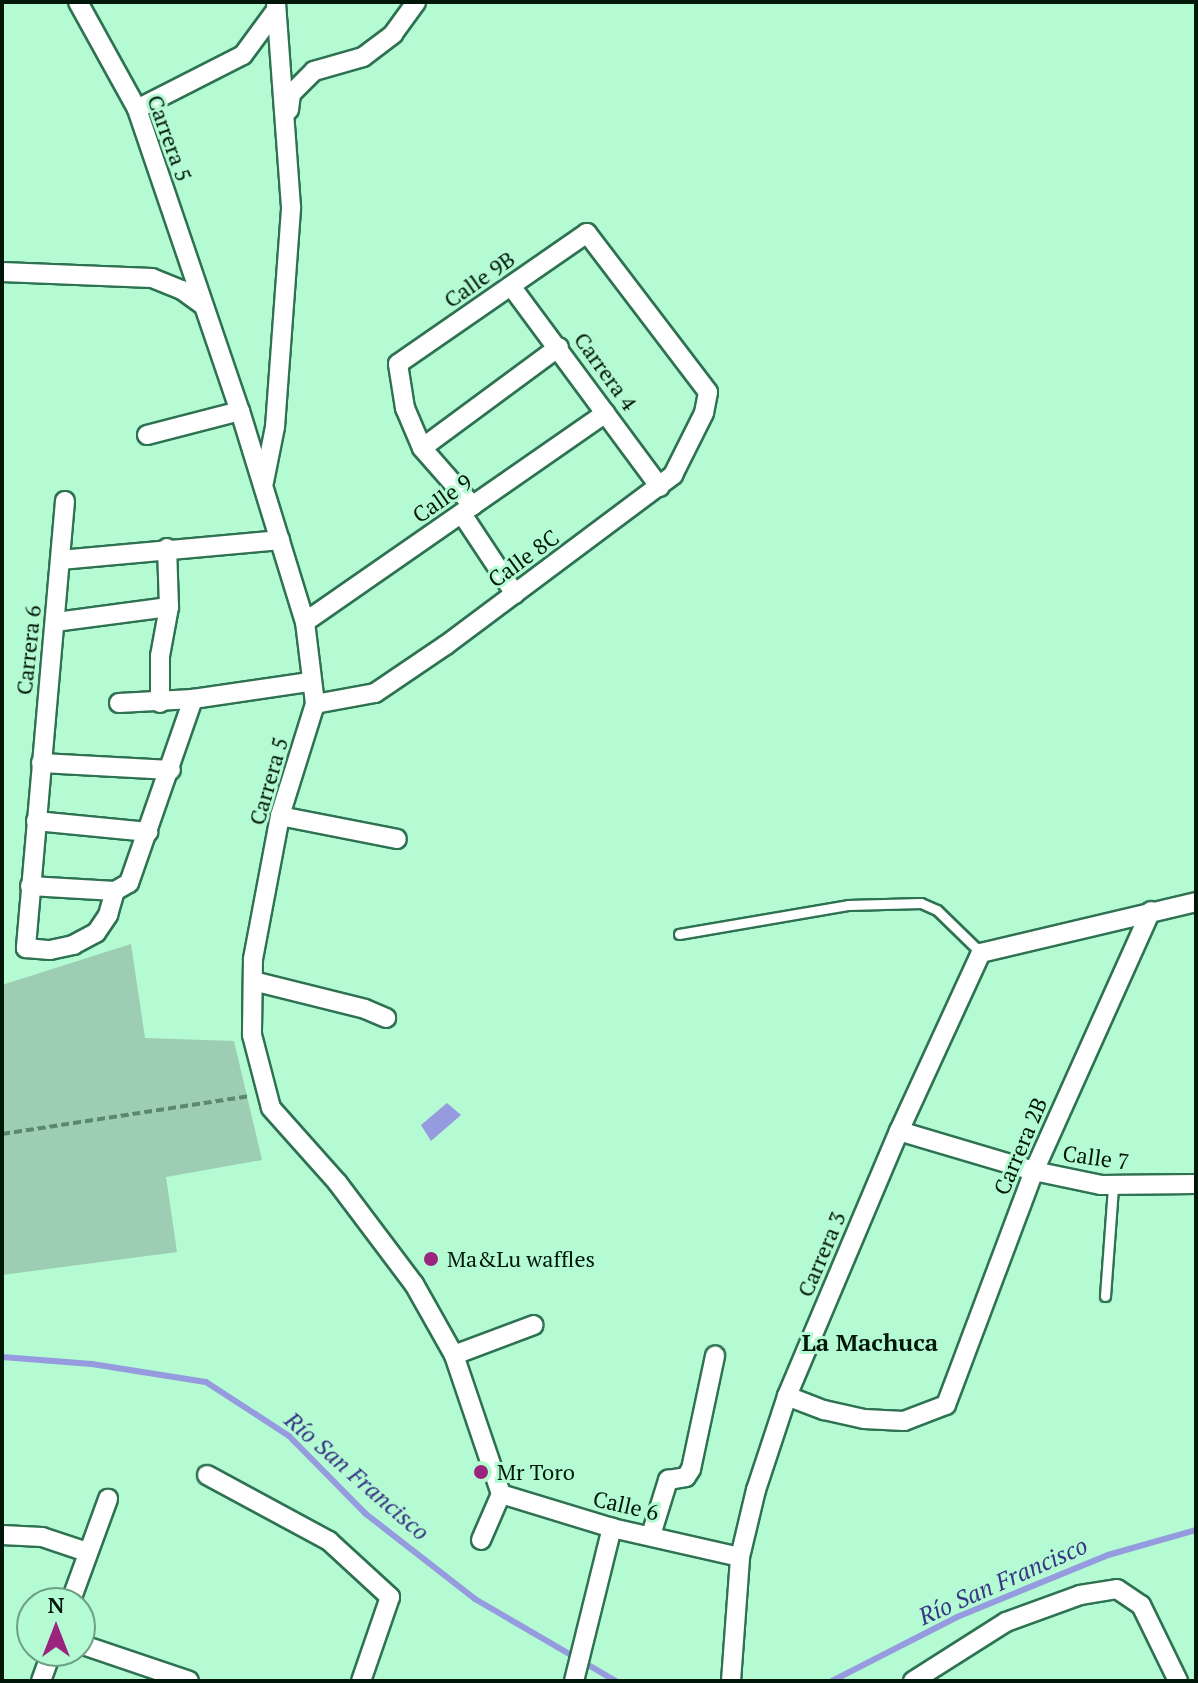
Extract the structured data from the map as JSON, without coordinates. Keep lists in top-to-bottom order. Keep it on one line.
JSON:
{"streets":{"street":["Carrera 5","Calle 9B","Carrera 4","Calle 9","Calle 8C","Carrera 6","Carrera 2B","Calle 7","Carrera 3","Calle 6"]},"crossings":[["Carrera 5","Calle 9"],["Carrera 5","Calle 8C"],["Carrera 5","Calle 6"],["Calle 9B","Carrera 4"],["Calle 9B","Calle 8C"],["Carrera 4","Calle 9"],["Carrera 4","Calle 8C"],["Carrera 2B","Calle 7"],["Carrera 2B","Carrera 3"],["Calle 7","Carrera 3"],["Carrera 3","Calle 6"]],"districts":["La Machuca"],"water":["Río San Francisco"],"places":["Ma&Lu waffles","Mr Toro"],"north":"top"}
